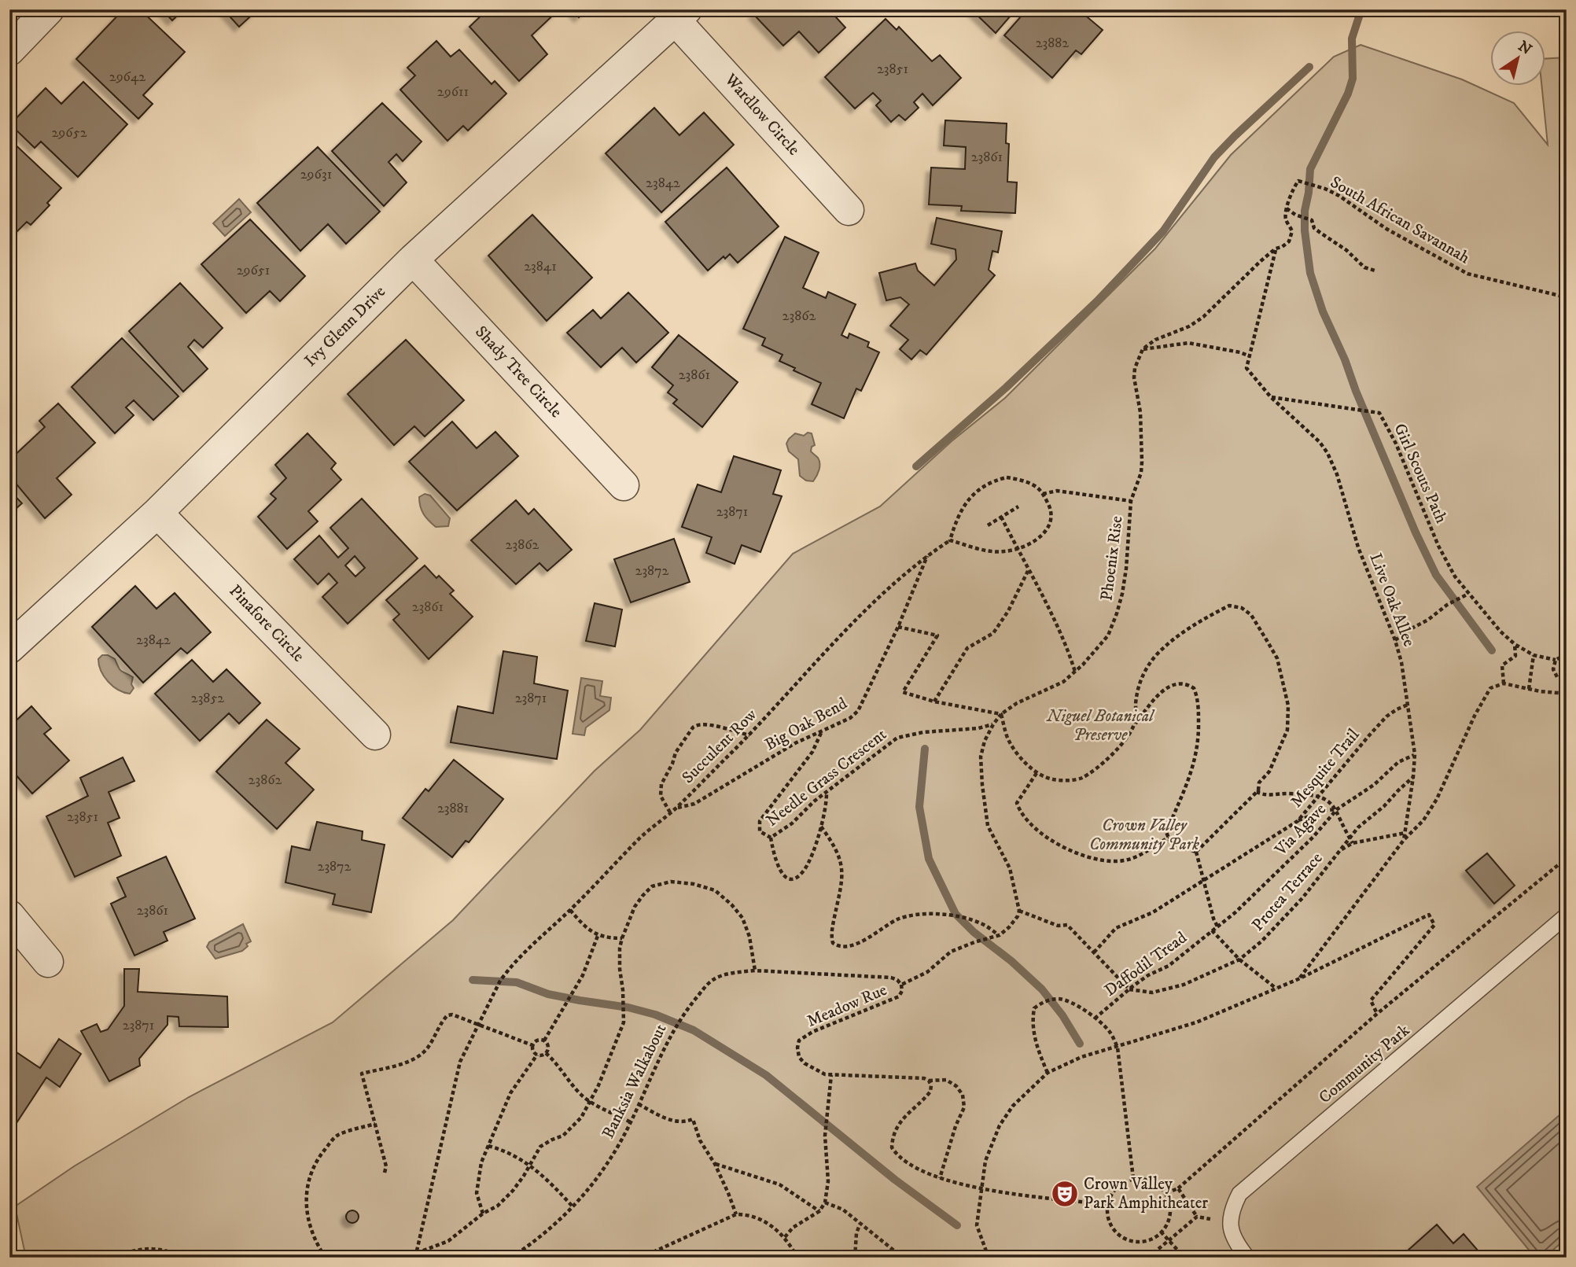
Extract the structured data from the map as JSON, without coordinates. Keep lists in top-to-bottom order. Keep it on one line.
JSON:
{"streets":{"street":["Wardlow Circle","Ivy Glenn Drive","Shady Tree Circle","Pinafore Circle"],"lane":["Community Park"],"path":["South African Savannah","Girl Scouts Path","Phoenix Rise","Live Oak Allee","Big Oak Bend","Succulent Row","Mesquite Trail","Needle Grass Crescent","Via Agave","Protea Terrace","Daffodil Tread","Meadow Rue","Banksia Walkabout"]},"crossings":[["Wardlow Circle","Ivy Glenn Drive"],["Ivy Glenn Drive","Shady Tree Circle"],["Ivy Glenn Drive","Pinafore Circle"],["Girl Scouts Path","Live Oak Allee"],["Phoenix Rise","Needle Grass Crescent"],["Live Oak Allee","Mesquite Trail"],["Live Oak Allee","Via Agave"],["Live Oak Allee","Protea Terrace"],["Big Oak Bend","Succulent Row"],["Big Oak Bend","Needle Grass Crescent"],["Via Agave","Daffodil Tread"],["Protea Terrace","Daffodil Tread"],["Meadow Rue","Banksia Walkabout"]],"parks":["Niguel Botanical Preserve","Crown Valley Community Park"],"places":{"theatre":["Crown Valley Park Amphitheater"]},"house_numbers":["23882","23851","29642","29611","29652","23861","29631","23842","23841","29651","23862","23861","23871","23862","23872","23861","23842","23852","23871","23862","23881","23851","23872","23861","23871"],"north":"top right"}
